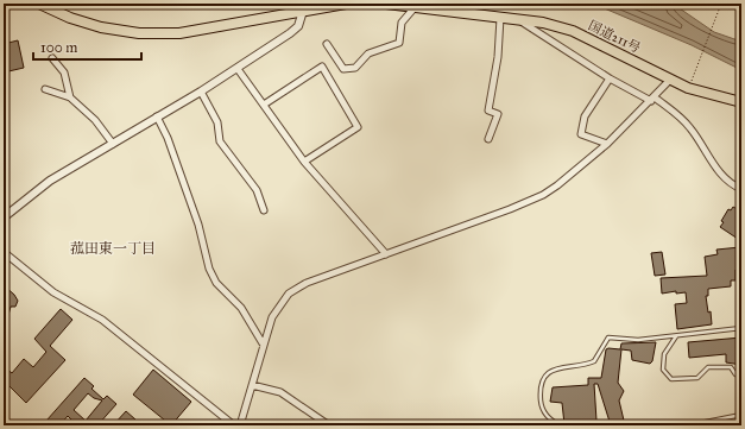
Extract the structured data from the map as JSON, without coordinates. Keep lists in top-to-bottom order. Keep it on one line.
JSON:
{"streets":{"highway":["国道211号"]},"districts":["菰田東一丁目"],"scale_bar":"100 m"}
